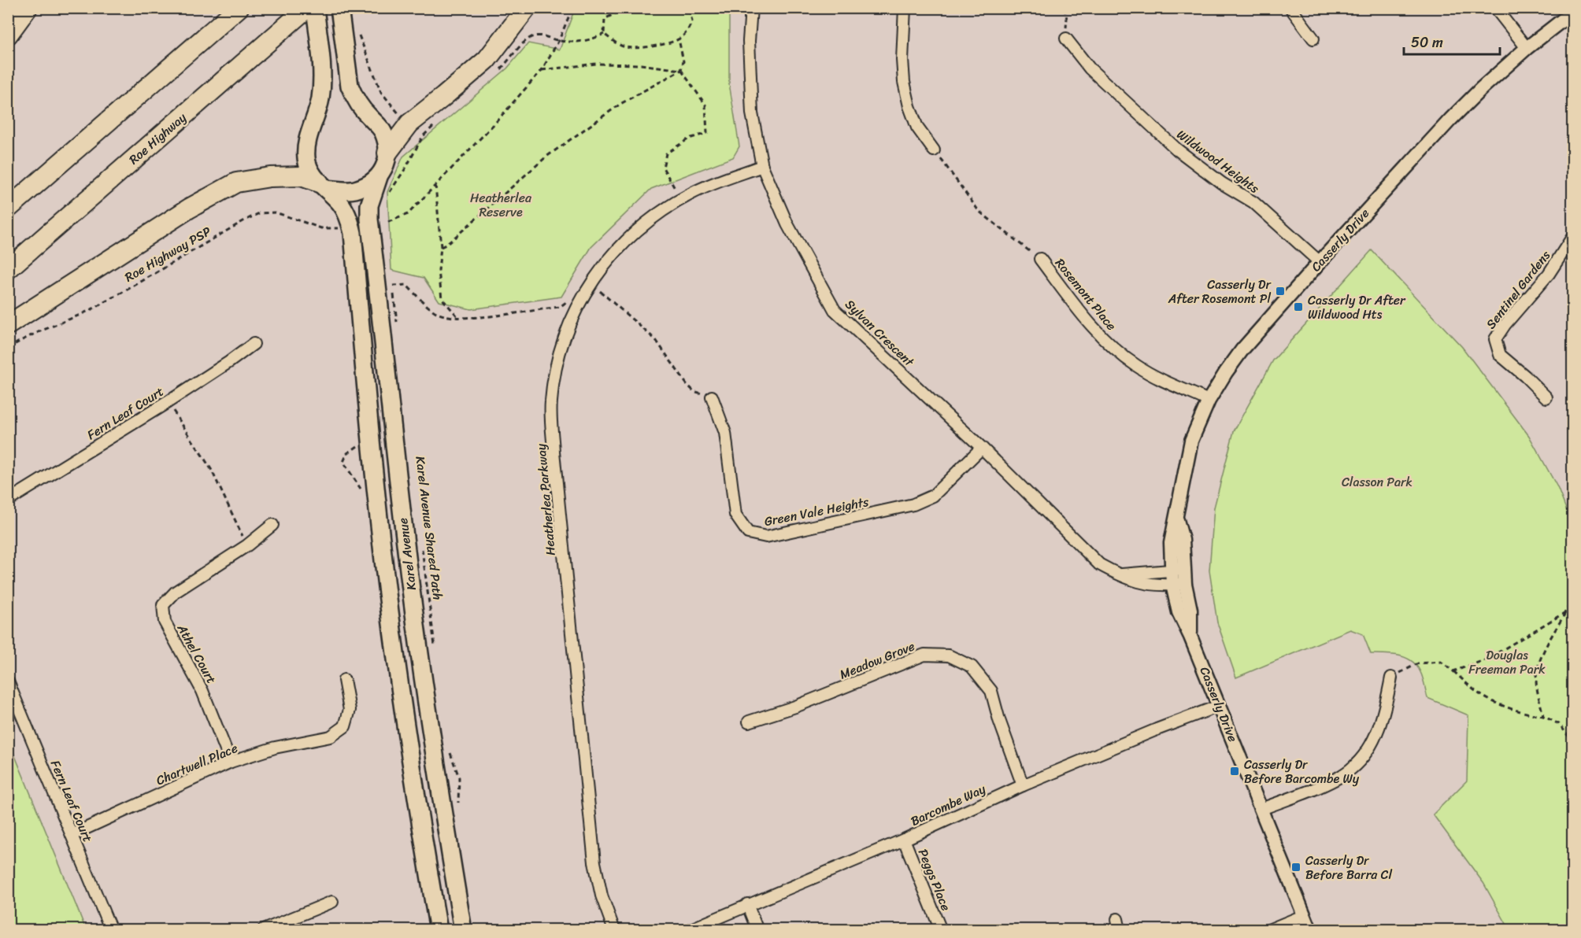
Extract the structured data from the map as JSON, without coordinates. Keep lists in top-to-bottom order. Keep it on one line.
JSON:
{"streets":{"highway":["Roe Highway"],"main road":["Karel Avenue"],"street":["Wildwood Heights","Casserly Drive","Sentinel Gardens","Rosemont Place","Sylvan Crescent","Fern Leaf Court","Heatherlea Parkway","Green Vale Heights","Athel Court","Meadow Grove","Chartwell Place","Barcombe Way","Peggs Place"],"path":["Roe Highway PSP","Karel Avenue Shared Path"]},"crossings":[["Wildwood Heights","Casserly Drive"],["Casserly Drive","Rosemont Place"],["Casserly Drive","Sylvan Crescent"],["Casserly Drive","Barcombe Way"],["Sylvan Crescent","Heatherlea Parkway"],["Sylvan Crescent","Green Vale Heights"],["Fern Leaf Court","Chartwell Place"],["Athel Court","Chartwell Place"],["Meadow Grove","Barcombe Way"],["Barcombe Way","Peggs Place"]],"parks":["Heatherlea Reserve","Classon Park","Douglas Freeman Park"],"places":{"transit":["Casserly Dr After Rosemont Pl","Casserly Dr After Wildwood Hts","Casserly Dr Before Barcombe Wy","Casserly Dr Before Barra Cl"]},"scale_bar":"50 m"}
